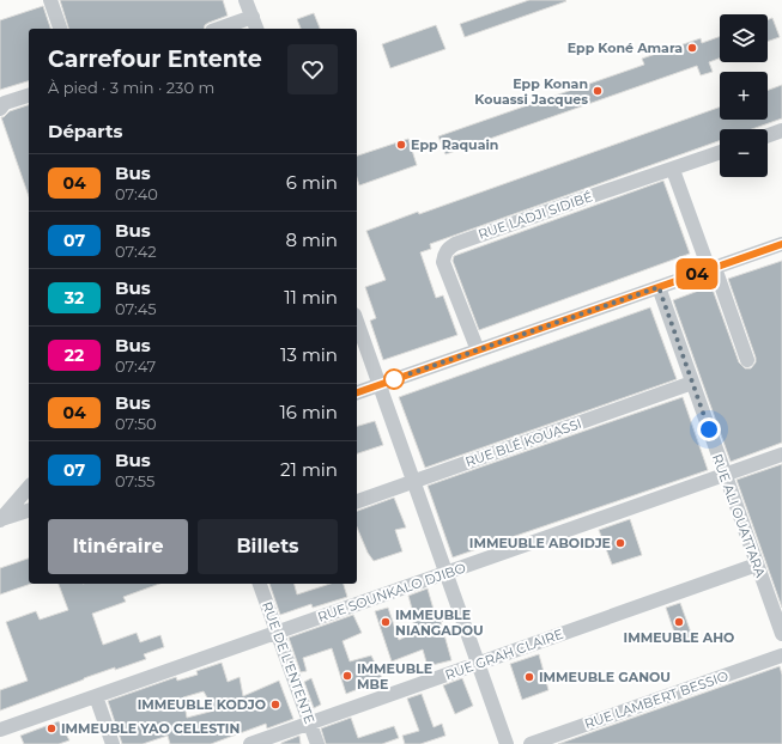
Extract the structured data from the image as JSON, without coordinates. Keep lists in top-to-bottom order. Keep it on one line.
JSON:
{"streets":{"street":["RUE LADJI SIDIBÉ","RUE BLÉ KOUASSI","RUE ALI OUATTARA","RUE SOUNKALO DJIBO","RUE GRAH CLAIRE","RUE DE L'ENTENTE","RUE LAMBERT BESSIO"]},"crossings":[["RUE BLÉ KOUASSI","RUE ALI OUATTARA"],["RUE ALI OUATTARA","RUE SOUNKALO DJIBO"],["RUE ALI OUATTARA","RUE GRAH CLAIRE"],["RUE SOUNKALO DJIBO","RUE DE L'ENTENTE"],["RUE GRAH CLAIRE","RUE DE L'ENTENTE"]],"places":["Epp Koné Amara","Epp Konan Kouassi Jacques","Epp Raquain","IMMEUBLE ABOIDJE","IMMEUBLE NIANGADOU","IMMEUBLE AHO","IMMEUBLE MBE","IMMEUBLE GANOU","IMMEUBLE KODJO","IMMEUBLE YAO CELESTIN"],"lines":["bus line 04"],"page":{"on_map":"04","map_buttons":["+","−"],"heading":[["Carrefour Entente","À pied · 3 min · 230 m"],"Départs"],"list":[{"mark":"04","name":"Bus","note":"07:40","value":"6 min"},{"mark":"07","name":"Bus","note":"07:42","value":"8 min"},{"mark":"32","name":"Bus","note":"07:45","value":"11 min"},{"mark":"22","name":"Bus","note":"07:47","value":"13 min"},{"mark":"04","name":"Bus","note":"07:50","value":"16 min"},{"mark":"07","name":"Bus","note":"07:55","value":"21 min"}],"buttons":["Itinéraire","Billets"]}}
